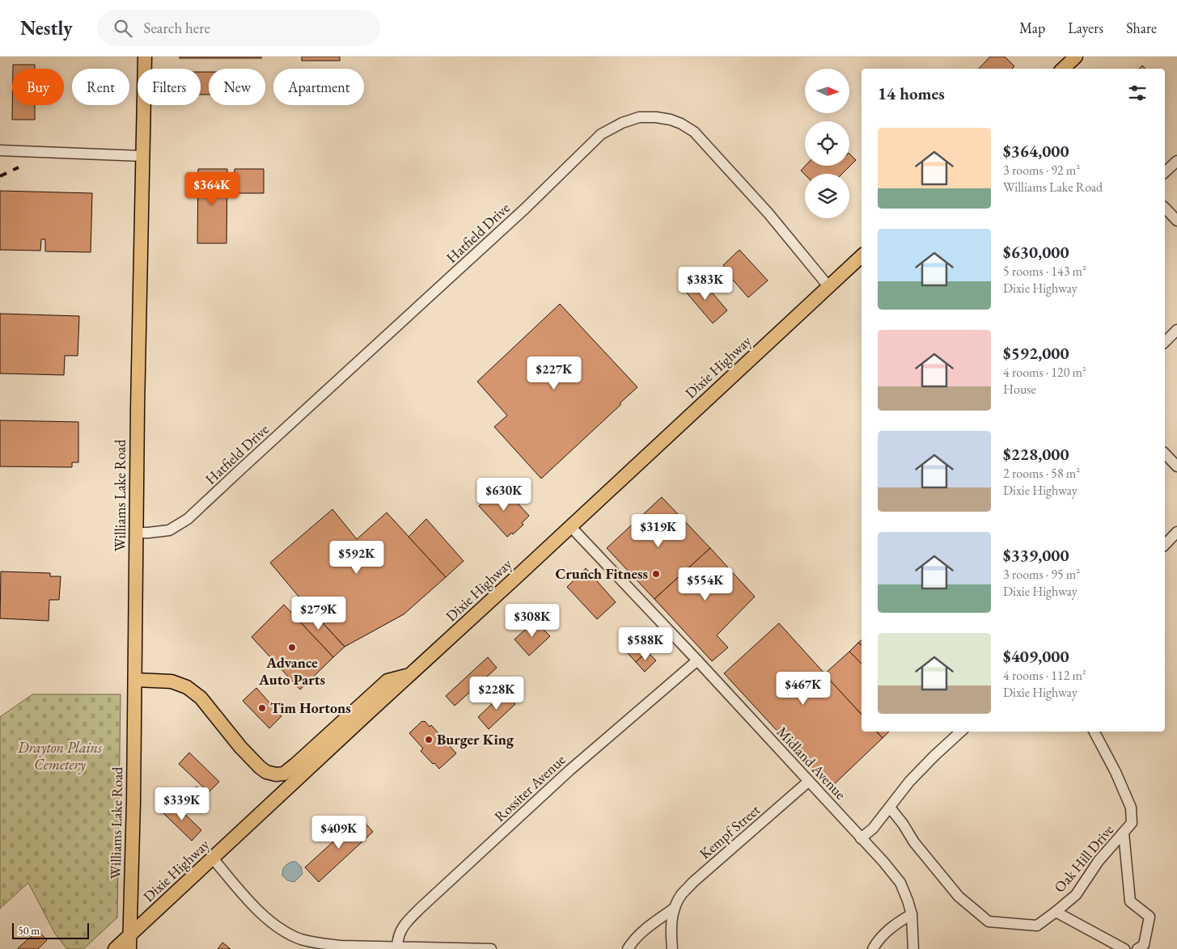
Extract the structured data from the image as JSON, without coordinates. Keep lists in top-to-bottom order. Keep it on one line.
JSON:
{"streets":{"main road":["Dixie Highway","Williams Lake Road"],"street":["Hatfield Drive","Midland Avenue","Rossiter Avenue","Kempf Street","Oak Hill Drive"]},"crossings":[["Hatfield Drive","Dixie Highway"],["Hatfield Drive","Williams Lake Road"],["Dixie Highway","Williams Lake Road"],["Dixie Highway","Midland Avenue"],["Midland Avenue","Rossiter Avenue"],["Midland Avenue","Kempf Street"]],"parks":["Drayton Plains Cemetery"],"places":["Crunch Fitness","Advance Auto Parts","Tim Hortons","Burger King"],"scale_bar":"50 m","north":"right","page":{"header":"Nestly","search":"Search here","nav":["Map","Layers","Share"],"chip":["Buy","Rent","Filters","New","Apartment"],"heading":"14 homes","list":[{"name":"$364,000","note":"3 rooms · 92 m² · Williams Lake Road"},{"name":"$630,000","note":"5 rooms · 143 m² · Dixie Highway"},{"name":"$592,000","note":"4 rooms · 120 m² · House"},{"name":"$228,000","note":"2 rooms · 58 m² · Dixie Highway"},{"name":"$339,000","note":"3 rooms · 95 m² · Dixie Highway"},{"name":"$409,000","note":"4 rooms · 112 m² · Dixie Highway"}],"price":["$364K","$383K","$227K","$630K","$319K","$592K","$554K","$279K","$308K","$588K","$467K","$228K","$339K","$409K"],"scale":"50 m"}}
